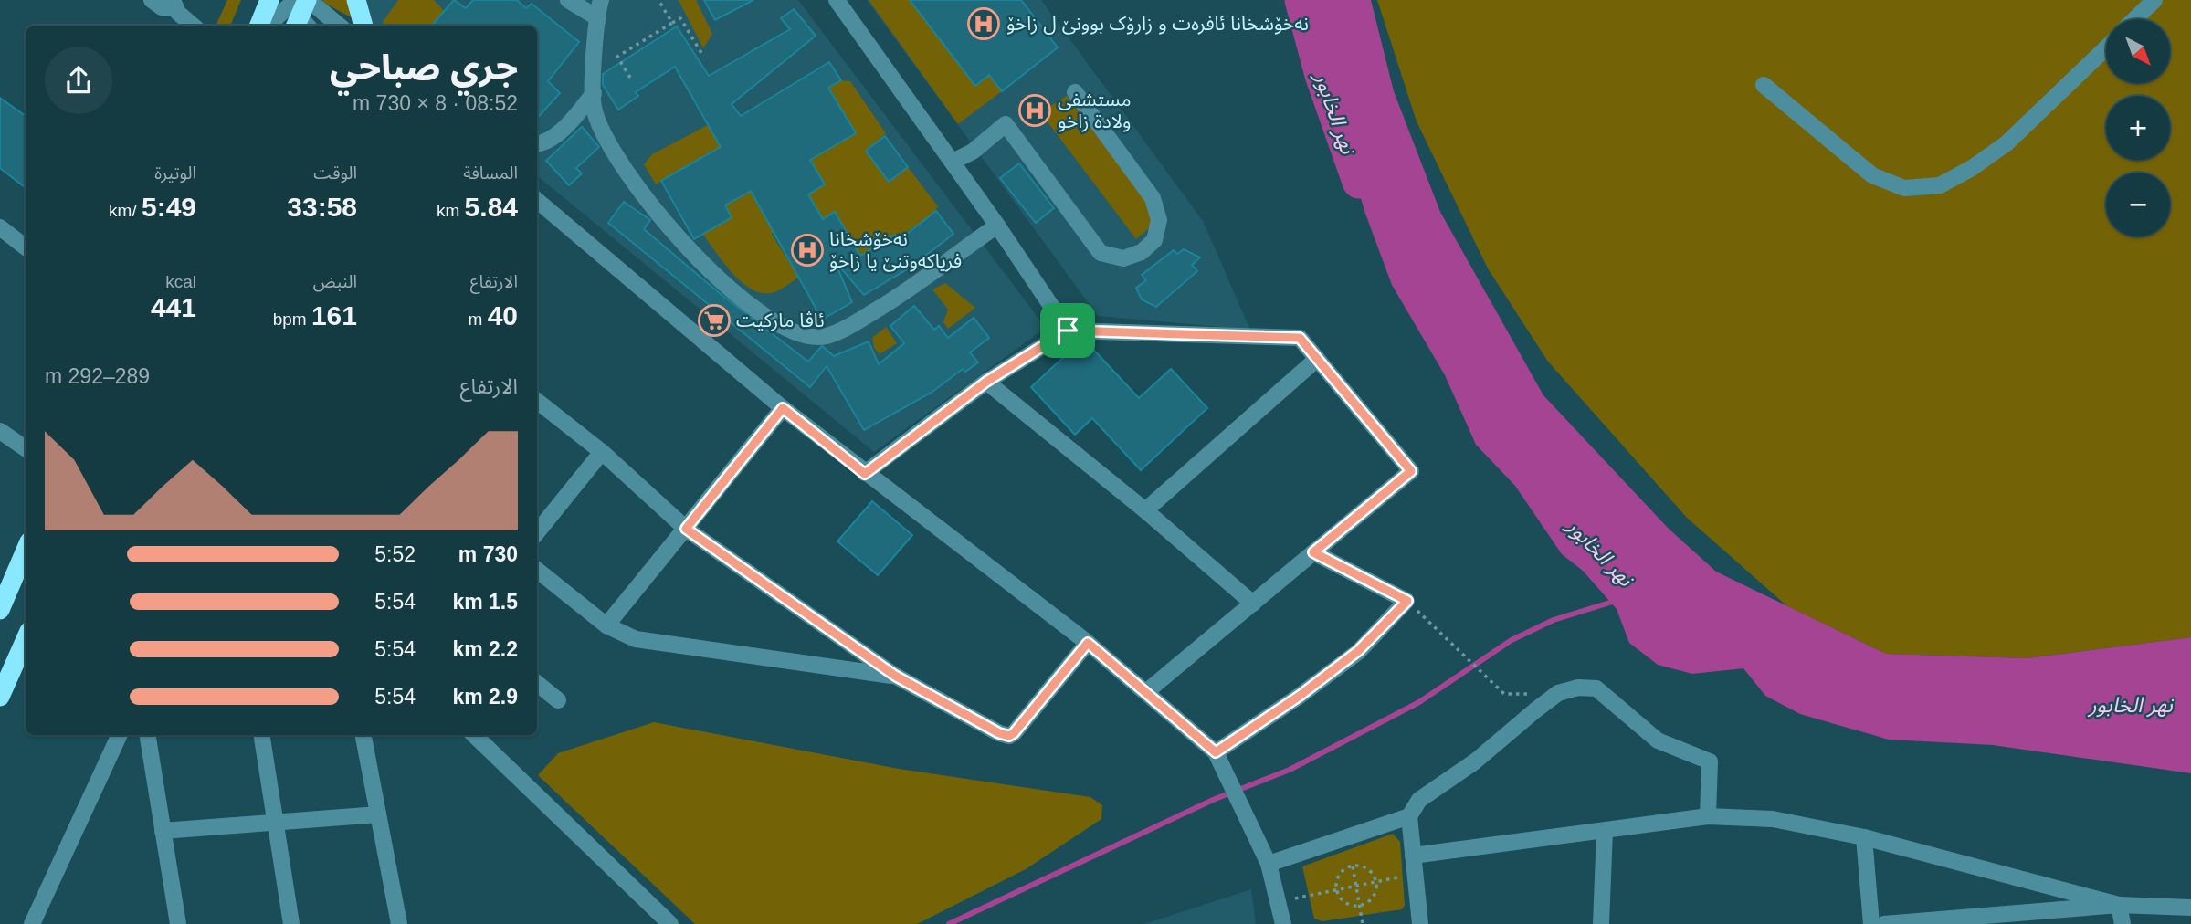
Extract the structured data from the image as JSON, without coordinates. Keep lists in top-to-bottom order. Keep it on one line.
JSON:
{"water":["نهر الخابور"],"places":{"hospital":["نەخۆشخانا ئافرەت و زارۆک بوونێ ل زاخۆ","مستشفى ولادة زاخو","نه‌خۆشخانا فرياكه‌وتنێ يا زاخۆ"],"supermarket":["ئاڤا ماركيت"]},"north":"bottom right","page":{"map_buttons":["+","−"],"heading":["جري صباحي","08:52 · 8 × 730 m"],"stats":[["المسافة","5.84 km"],["الوقت","33:58"],["الوتيرة","5:49 /km"],["الارتفاع","40 m"],["النبض","161 bpm"],["kcal","441"]],"chart":["الارتفاع","289–292 m"],"list":[{"name":"730 m","note":"5:52"},{"name":"1.5 km","note":"5:54"},{"name":"2.2 km","note":"5:54"},{"name":"2.9 km","note":"5:54"}]}}
